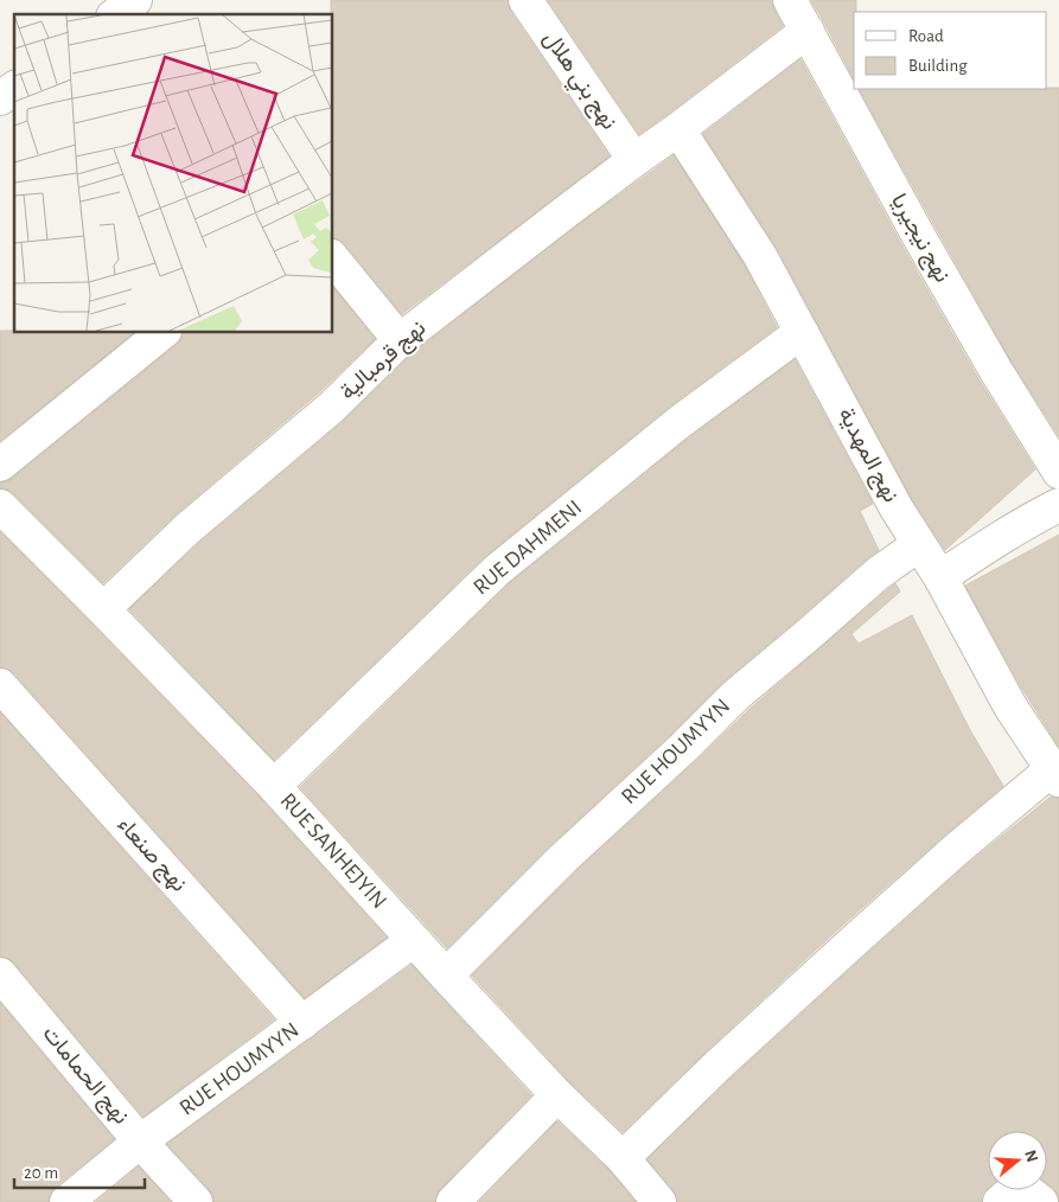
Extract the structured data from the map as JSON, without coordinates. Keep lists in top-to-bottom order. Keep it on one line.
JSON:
{"streets":{"street":["نهج بني هلال","نهج نيجيريا","نهج قرمبالية","نهج المهدية","RUE DAHMENI","RUE HOUMYYN","RUE SANHEJYIN","نهج صنعاء","نهج الحمامات"]},"crossings":[["نهج بني هلال","نهج قرمبالية"],["نهج نيجيريا","نهج قرمبالية"],["نهج قرمبالية","نهج المهدية"],["نهج قرمبالية","RUE SANHEJYIN"],["نهج المهدية","RUE DAHMENI"],["نهج المهدية","RUE HOUMYYN"],["RUE DAHMENI","RUE SANHEJYIN"],["RUE HOUMYYN","RUE SANHEJYIN"],["RUE HOUMYYN","نهج صنعاء"],["RUE HOUMYYN","نهج الحمامات"]],"legend":["Road","Building"],"scale_bar":"20 m","north":"right"}
